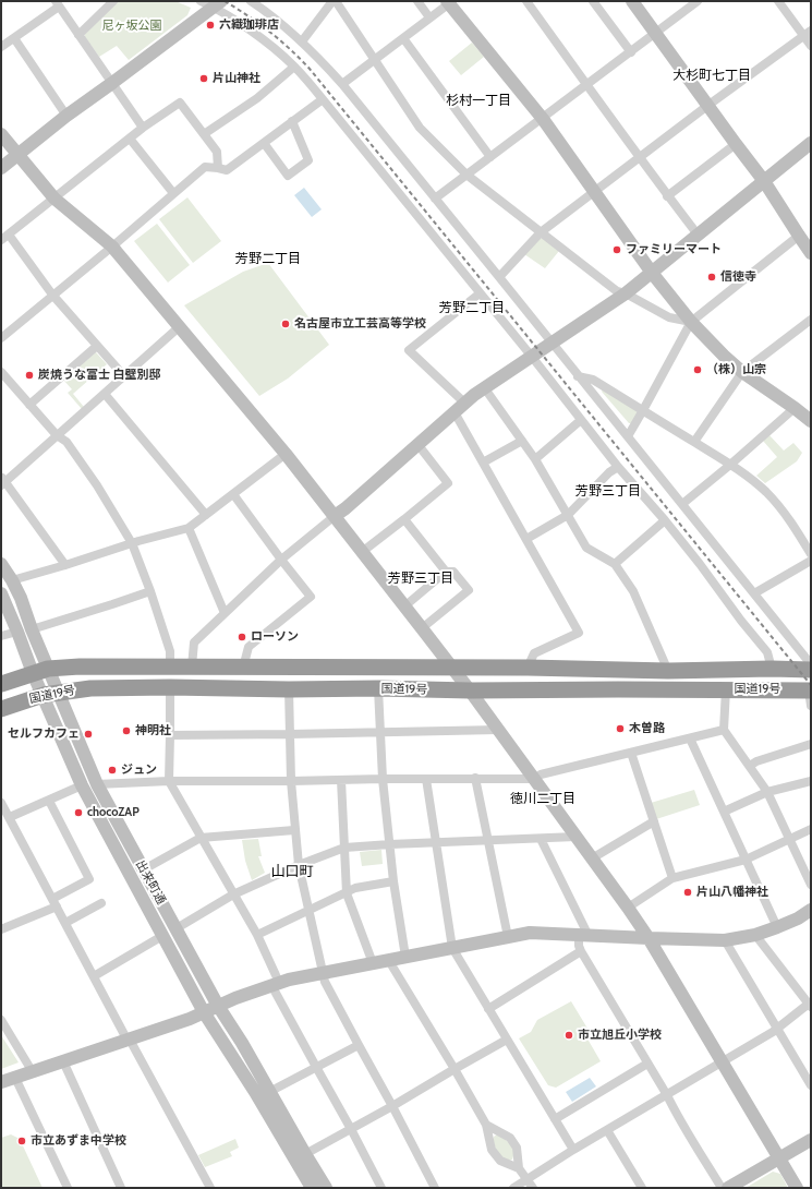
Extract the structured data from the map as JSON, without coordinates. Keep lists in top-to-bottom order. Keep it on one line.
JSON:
{"streets":{"highway":["国道19号"],"street":["出来町通"]},"crossings":[["国道19号","出来町通"]],"districts":["大杉町七丁目","杉村一丁目","芳野二丁目","芳野二丁目","芳野三丁目","芳野三丁目","徳川二丁目","山口町"],"parks":["尼ヶ坂公園"],"places":["六織珈琲店","片山神社","ファミリーマート","信徳寺","名古屋市立工芸高等学校","（株）山宗","炭焼うな富士 白壁別邸","ローソン","木曽路","神明社","セルフカフェ","ジュン","chocoZAP","片山八幡神社","市立旭丘小学校","市立あずま中学校"]}
